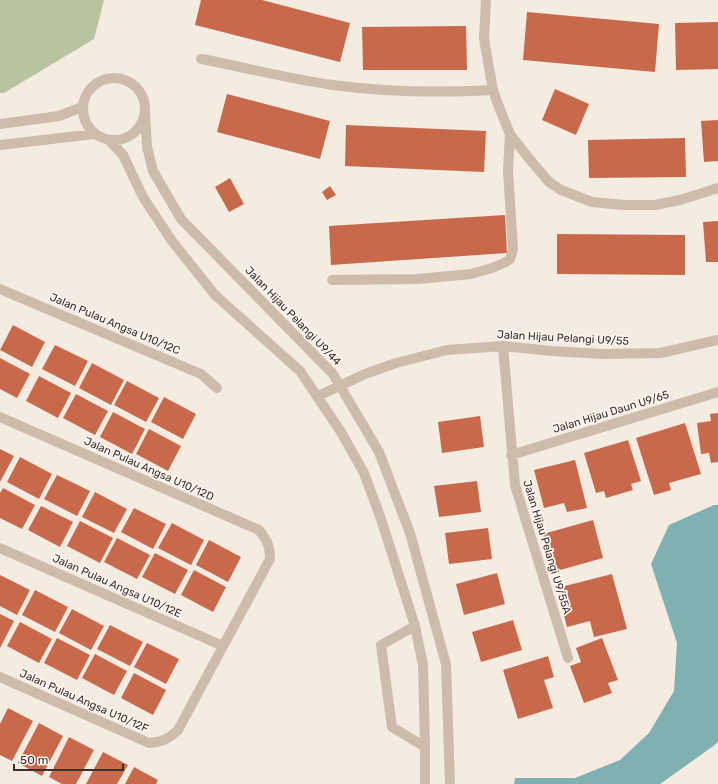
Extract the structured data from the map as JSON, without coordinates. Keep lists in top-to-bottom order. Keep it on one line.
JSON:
{"streets":{"street":["Jalan Hijau Pelangi U9/44","Jalan Pulau Angsa U10/12C","Jalan Hijau Pelangi U9/55","Jalan Hijau Daun U9/65","Jalan Pulau Angsa U10/12D","Jalan Hijau Pelangi U9/55A","Jalan Pulau Angsa U10/12E","Jalan Pulau Angsa U10/12F"]},"crossings":[["Jalan Hijau Pelangi U9/44","Jalan Hijau Pelangi U9/55"],["Jalan Hijau Pelangi U9/55","Jalan Hijau Pelangi U9/55A"],["Jalan Hijau Daun U9/65","Jalan Hijau Pelangi U9/55A"],["Jalan Pulau Angsa U10/12D","Jalan Pulau Angsa U10/12E"],["Jalan Pulau Angsa U10/12D","Jalan Pulau Angsa U10/12F"],["Jalan Pulau Angsa U10/12E","Jalan Pulau Angsa U10/12F"]],"scale_bar":"50 m"}
